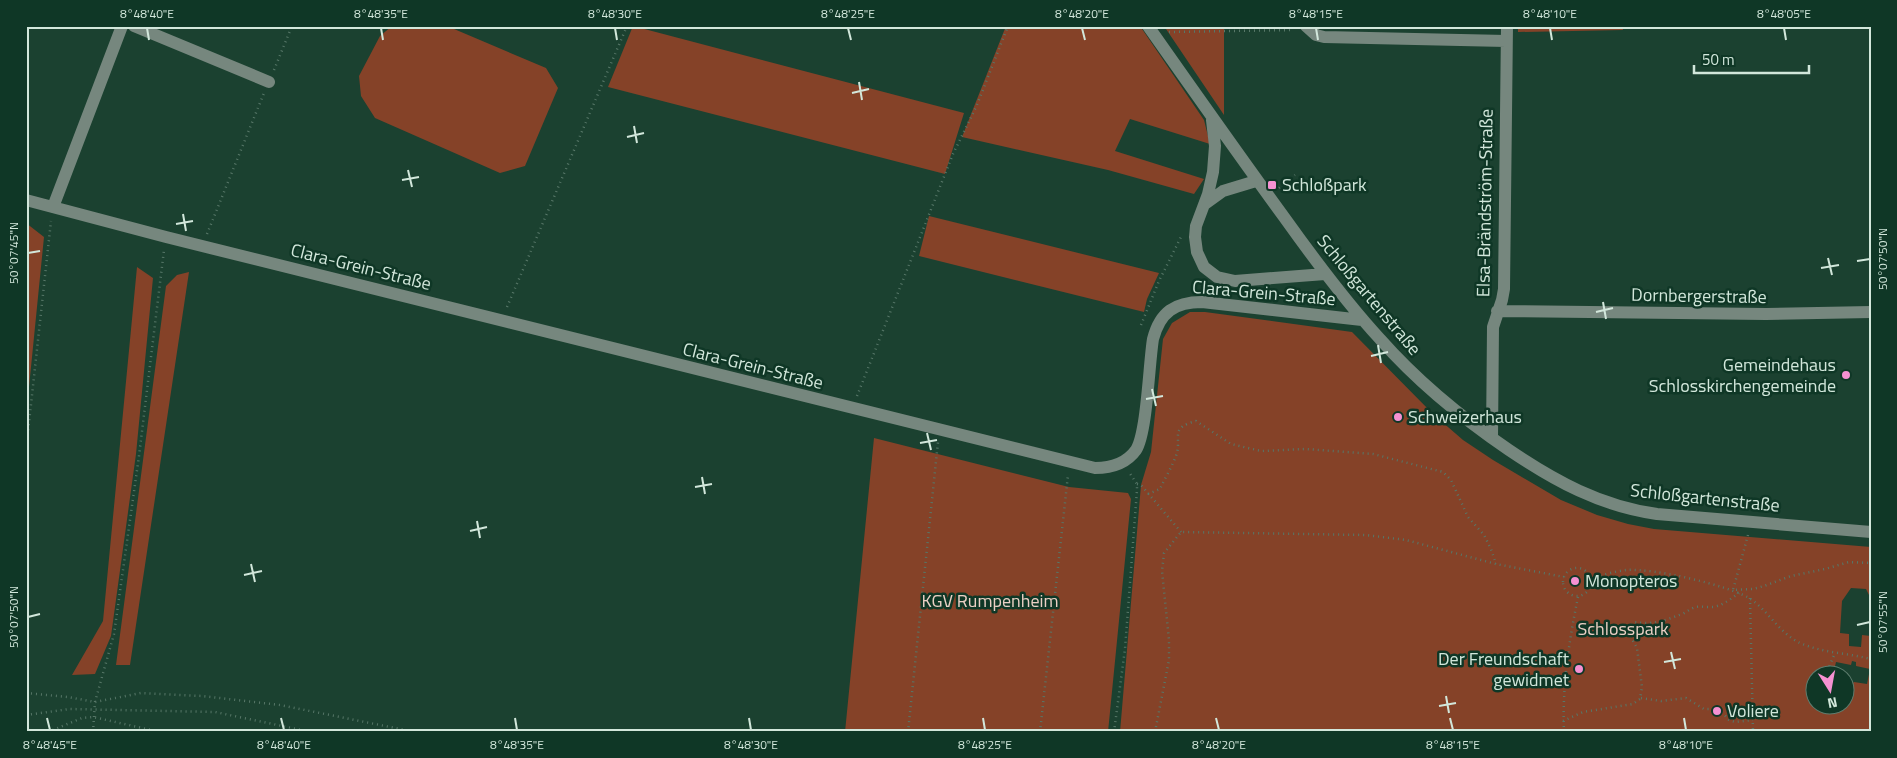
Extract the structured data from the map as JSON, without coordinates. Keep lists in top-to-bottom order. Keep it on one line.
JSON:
{"streets":{"street":["Elsa-Brändström-Straße","Clara-Grein-Straße","Schloßgartenstraße","Dornbergerstraße"]},"crossings":[["Elsa-Brändström-Straße","Schloßgartenstraße"],["Elsa-Brändström-Straße","Dornbergerstraße"],["Clara-Grein-Straße","Schloßgartenstraße"]],"parks":["KGV Rumpenheim","Schlosspark"],"places":{"transit":["Schloßpark"],"other":["Gemeindehaus Schlosskirchengemeinde","Schweizerhaus","Monopteros","Der Freundschaft gewidmet","Voliere"]},"scale_bar":"50 m","north":"bottom","coordinates":["8°48'40\"E","8°48'35\"E","8°48'30\"E","8°48'25\"E","8°48'20\"E","8°48'15\"E","8°48'10\"E","8°48'05\"E","50°07'45\"N","50°07'50\"N","50°07'55\"N","8°48'45\"E"]}
